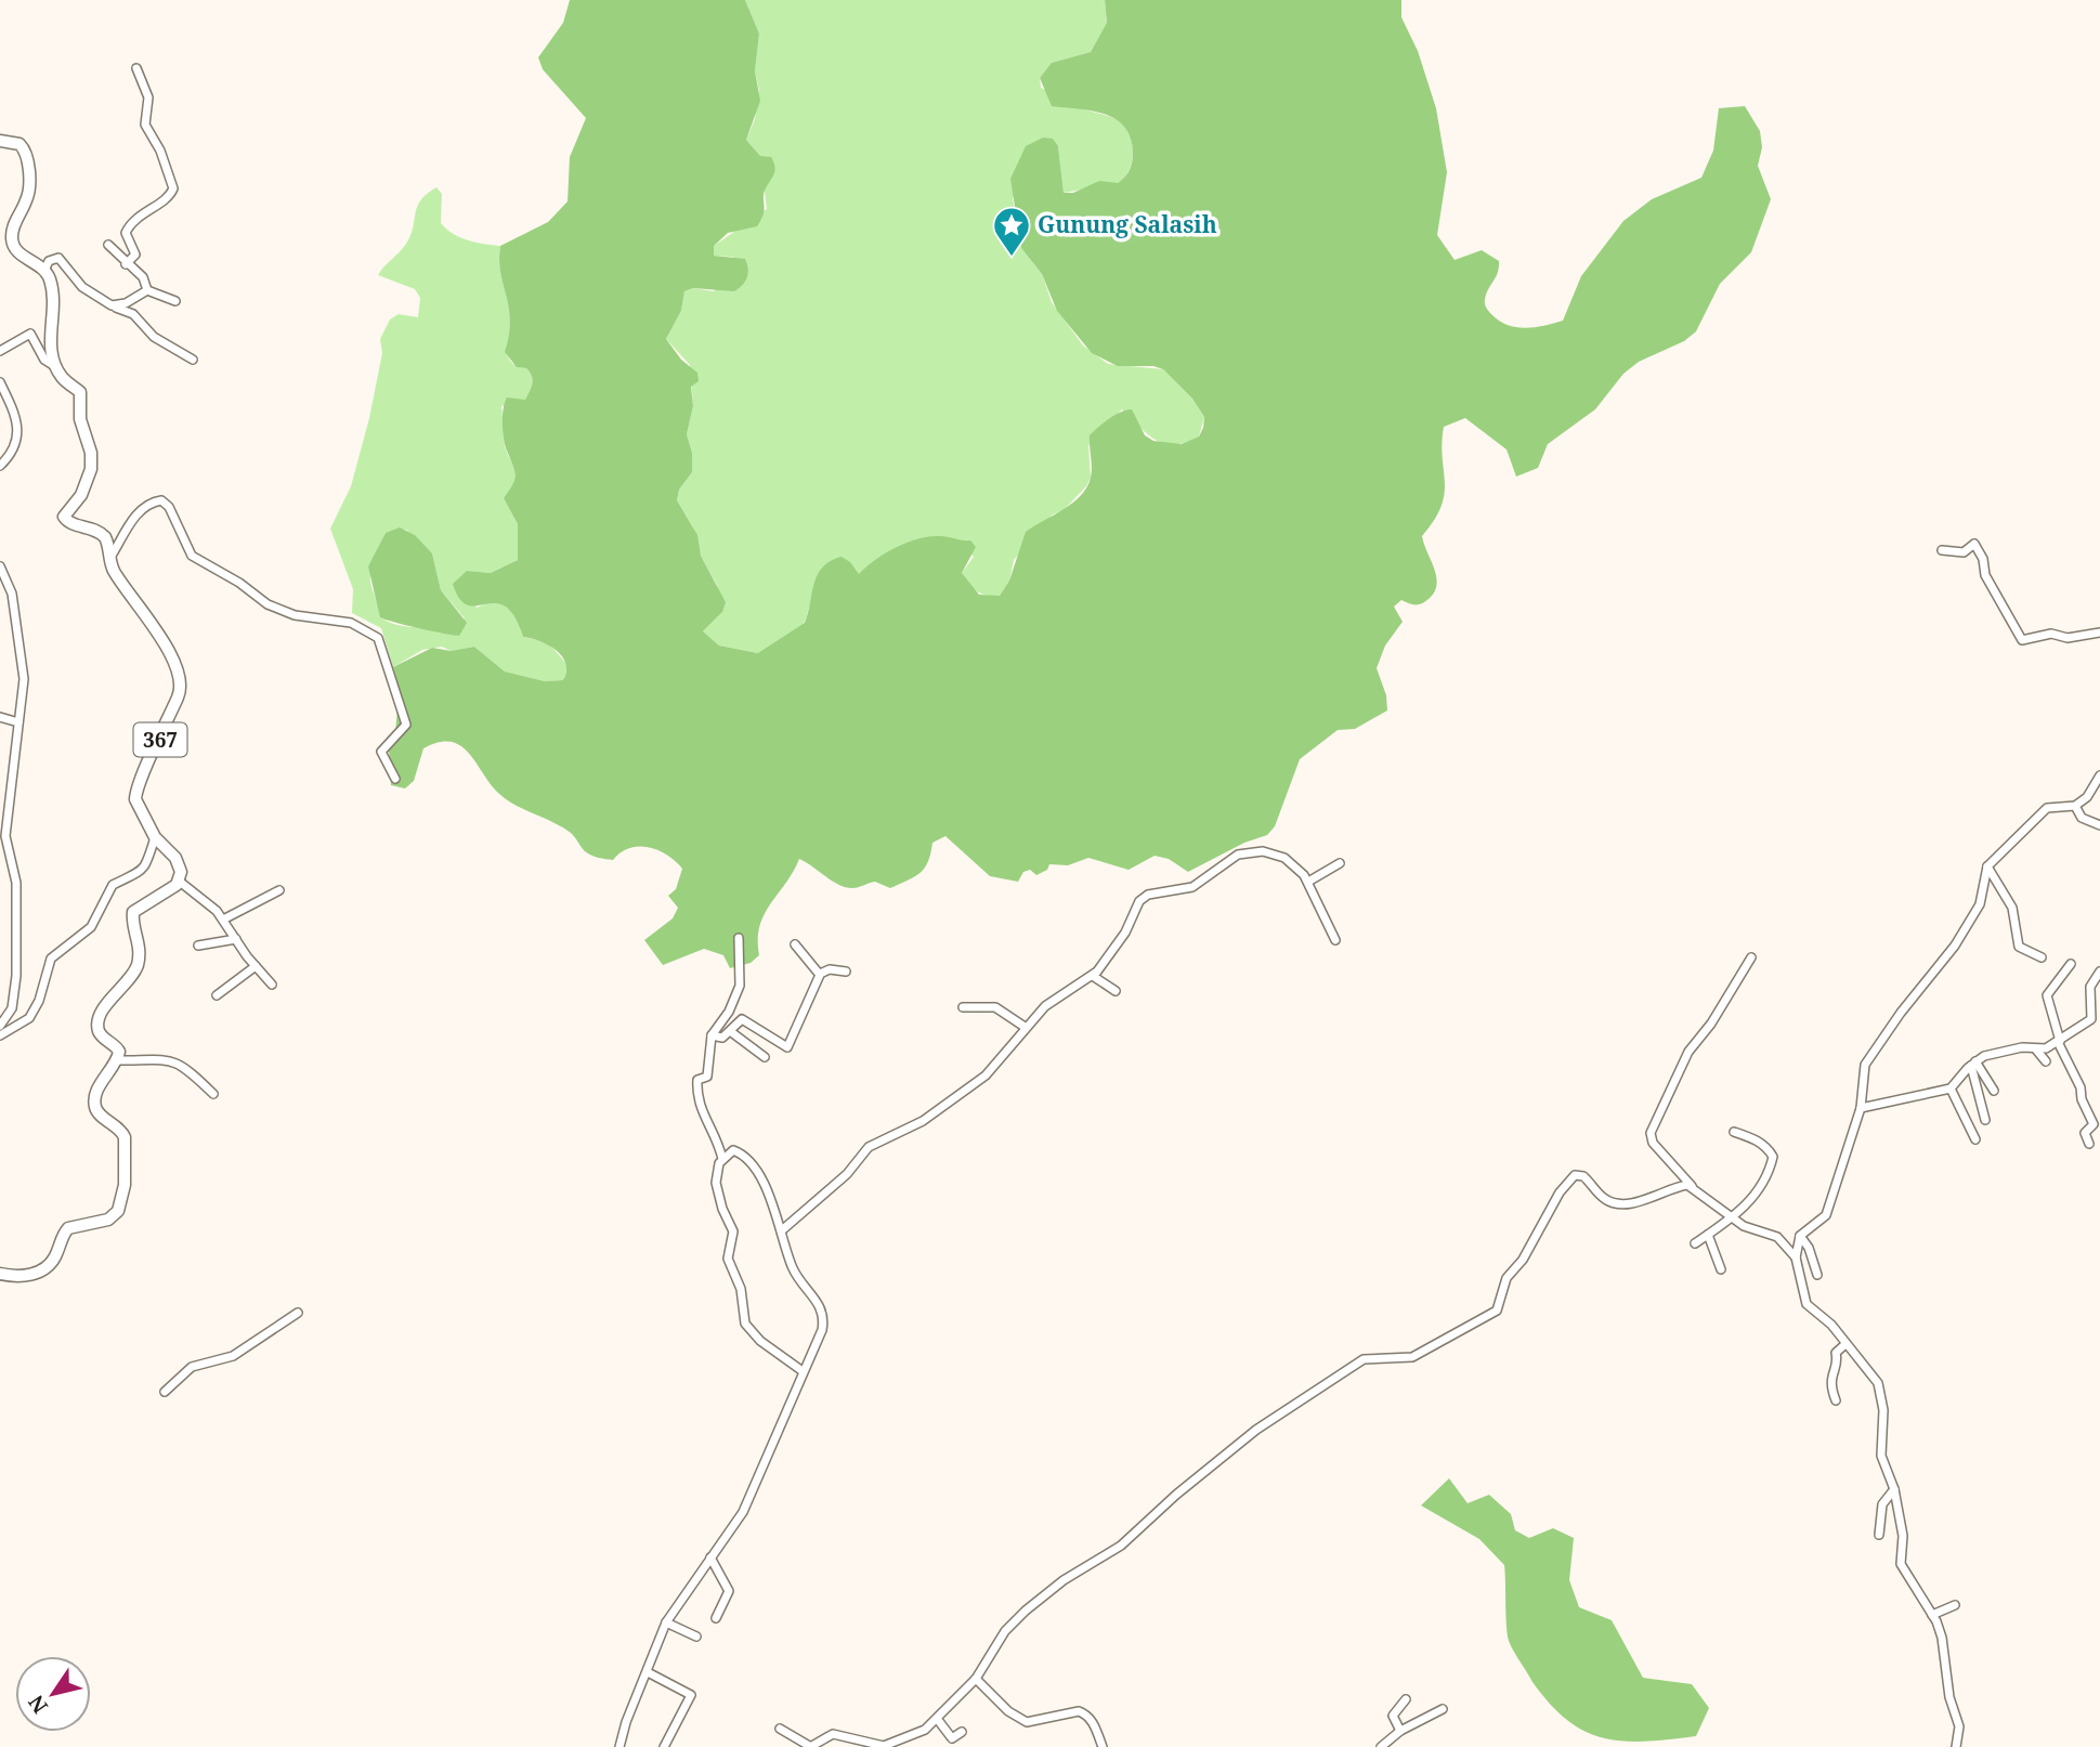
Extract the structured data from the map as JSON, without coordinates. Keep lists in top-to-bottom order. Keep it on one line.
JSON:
{"streets":{"main road":["367"]},"places":{"place":["Gunung Salasih"]},"north":"bottom left"}
